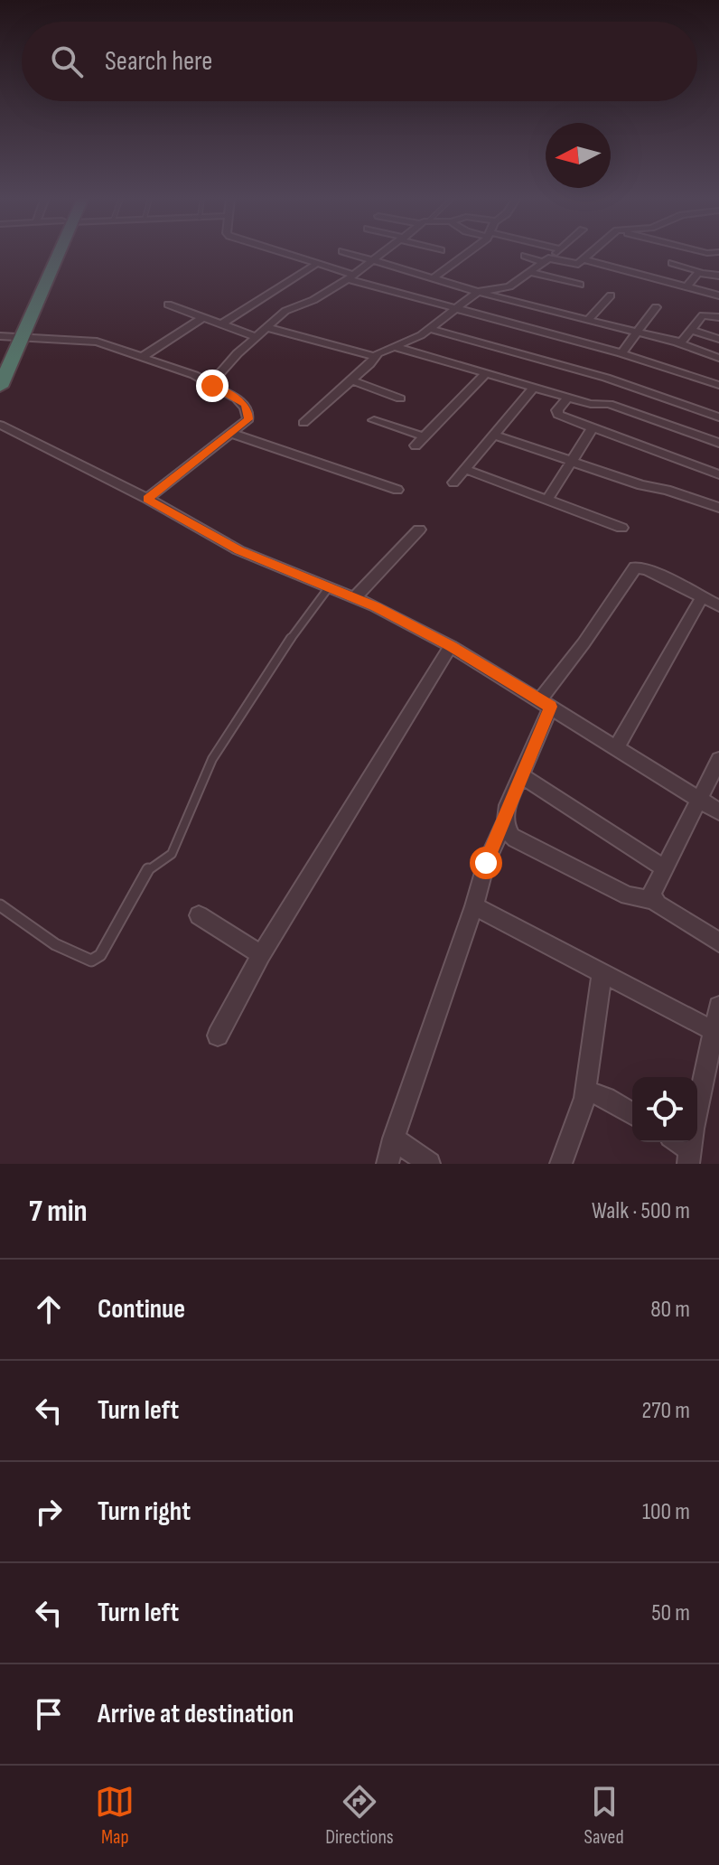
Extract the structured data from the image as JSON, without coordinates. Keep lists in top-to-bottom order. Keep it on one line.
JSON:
{"north":"left","page":{"search":"Search here","heading":["7 min","Walk · 500 m"],"list":[["Continue","80 m"],["Turn left","270 m"],["Turn right","100 m"],["Turn left","50 m"],"Arrive at destination"],"nav":["Map","Directions","Saved"]}}
